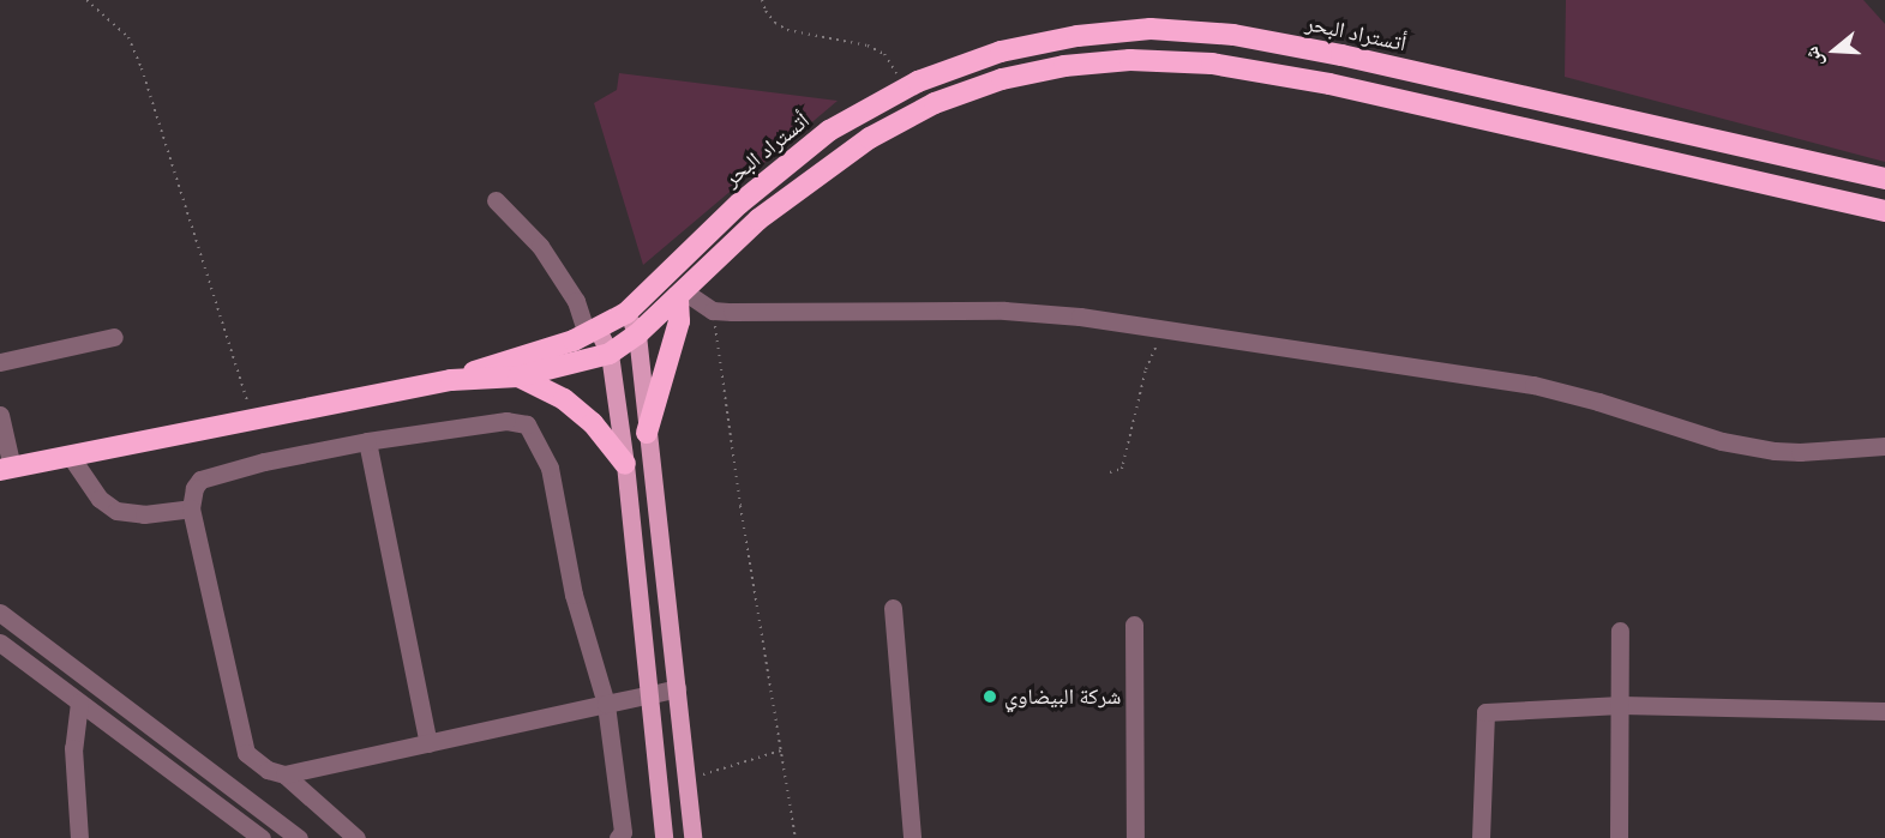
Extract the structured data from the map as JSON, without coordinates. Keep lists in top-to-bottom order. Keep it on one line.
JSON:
{"streets":{"highway":["أتستراد البحر"]},"places":["شركة البيضاوي"],"north":"left"}
